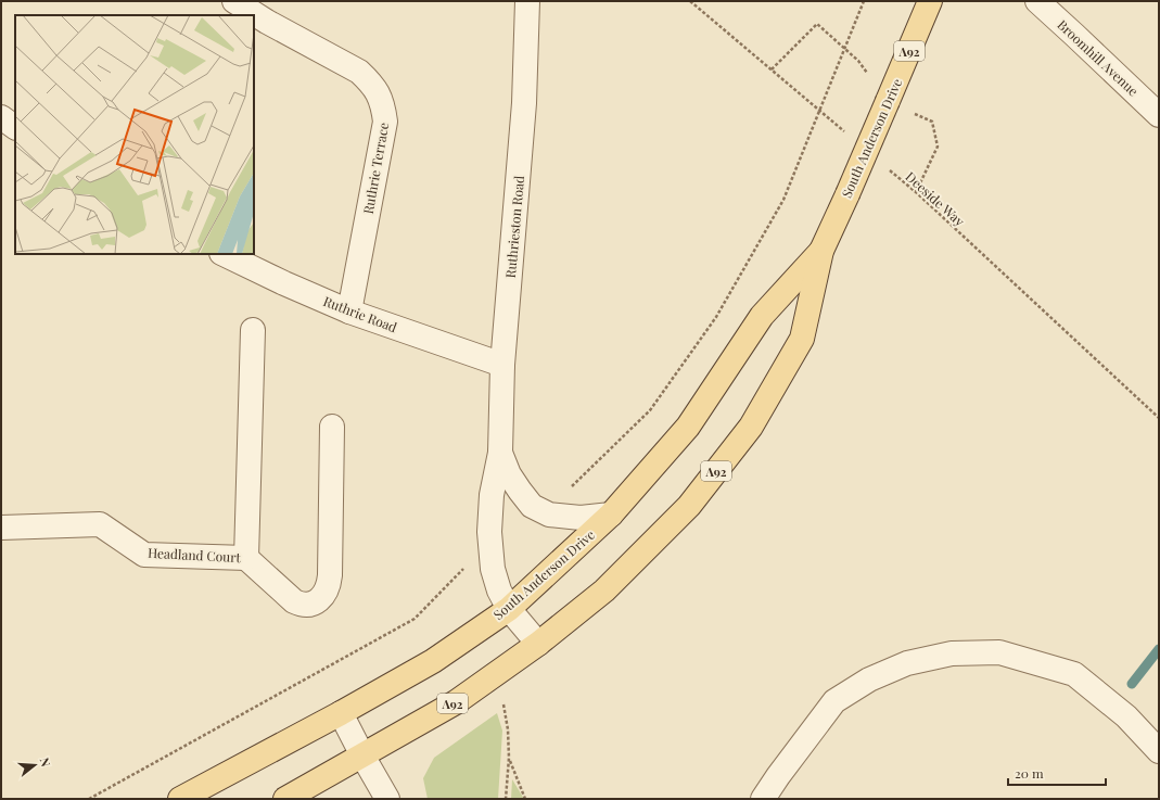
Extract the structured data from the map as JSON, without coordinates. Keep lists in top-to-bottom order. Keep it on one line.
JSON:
{"streets":{"main road":["A92","South Anderson Drive"],"street":["Broomhill Avenue","Ruthrie Terrace","Ruthrieston Road","Ruthrie Road","Headland Court"],"path":["Deeside Way"]},"crossings":[["South Anderson Drive","Ruthrieston Road"],["Ruthrie Terrace","Ruthrie Road"],["Ruthrieston Road","Ruthrie Road"]],"scale_bar":"20 m","north":"right"}
